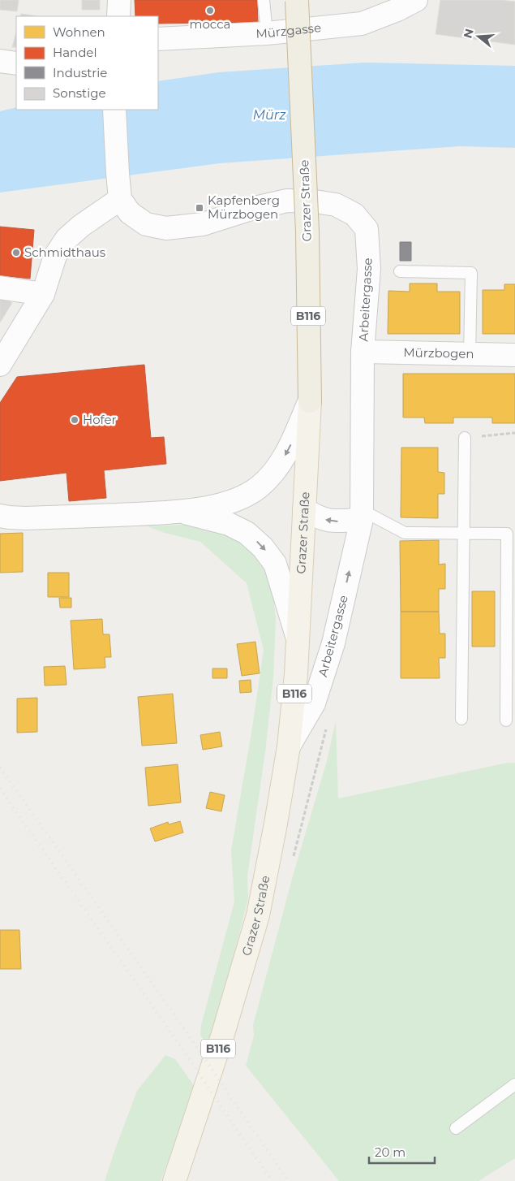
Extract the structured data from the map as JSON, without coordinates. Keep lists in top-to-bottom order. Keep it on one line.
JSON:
{"streets":{"highway":["Grazer Straße","B116"],"street":["Mürzgasse","Arbeitergasse","Mürzbogen"]},"crossings":[["Grazer Straße","Arbeitergasse"],["Arbeitergasse","Mürzbogen"]],"water":["Mürz"],"places":{"other":["mocca","Schmidthaus","Hofer"],"transit":["Kapfenberg Mürzbogen"]},"legend":["Wohnen","Handel","Industrie","Sonstige"],"scale_bar":"20 m","north":"left"}
